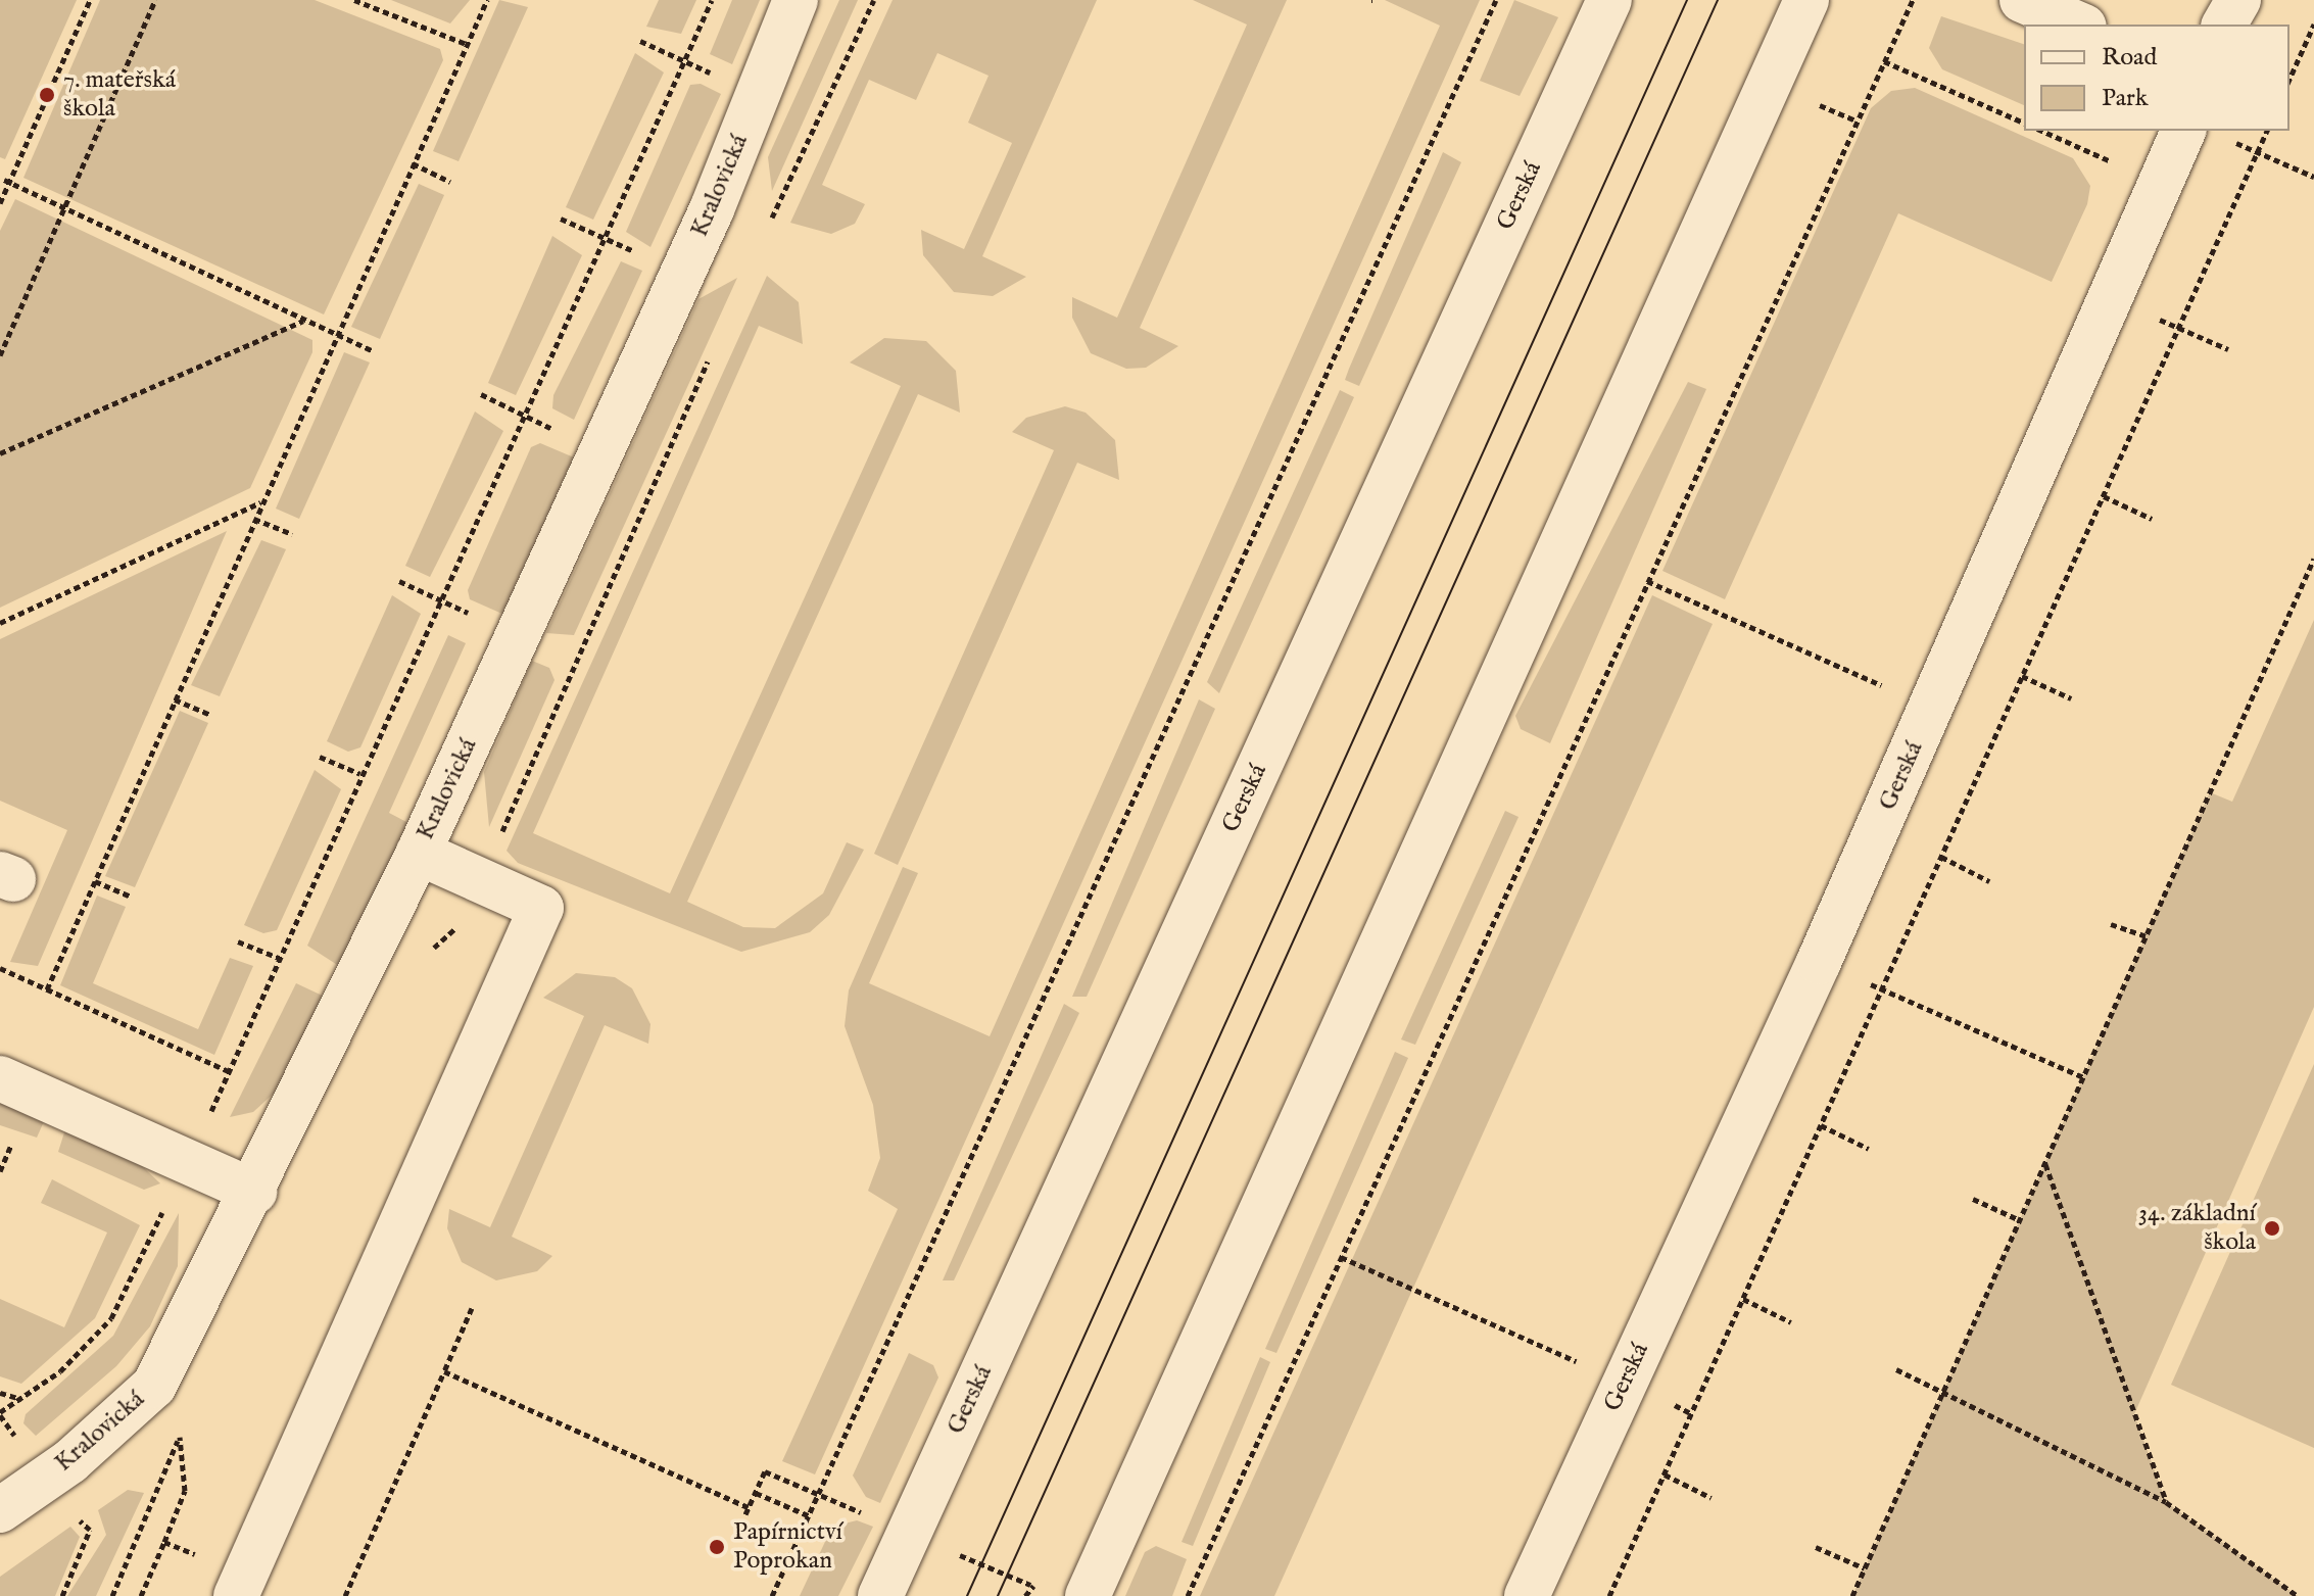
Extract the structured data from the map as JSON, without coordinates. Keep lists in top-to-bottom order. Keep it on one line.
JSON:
{"streets":{"street":["Kralovická","Gerská"]},"places":["7. mateřská škola","34. základní škola","Papírnictví Poprokan"],"legend":["Road","Park"]}
